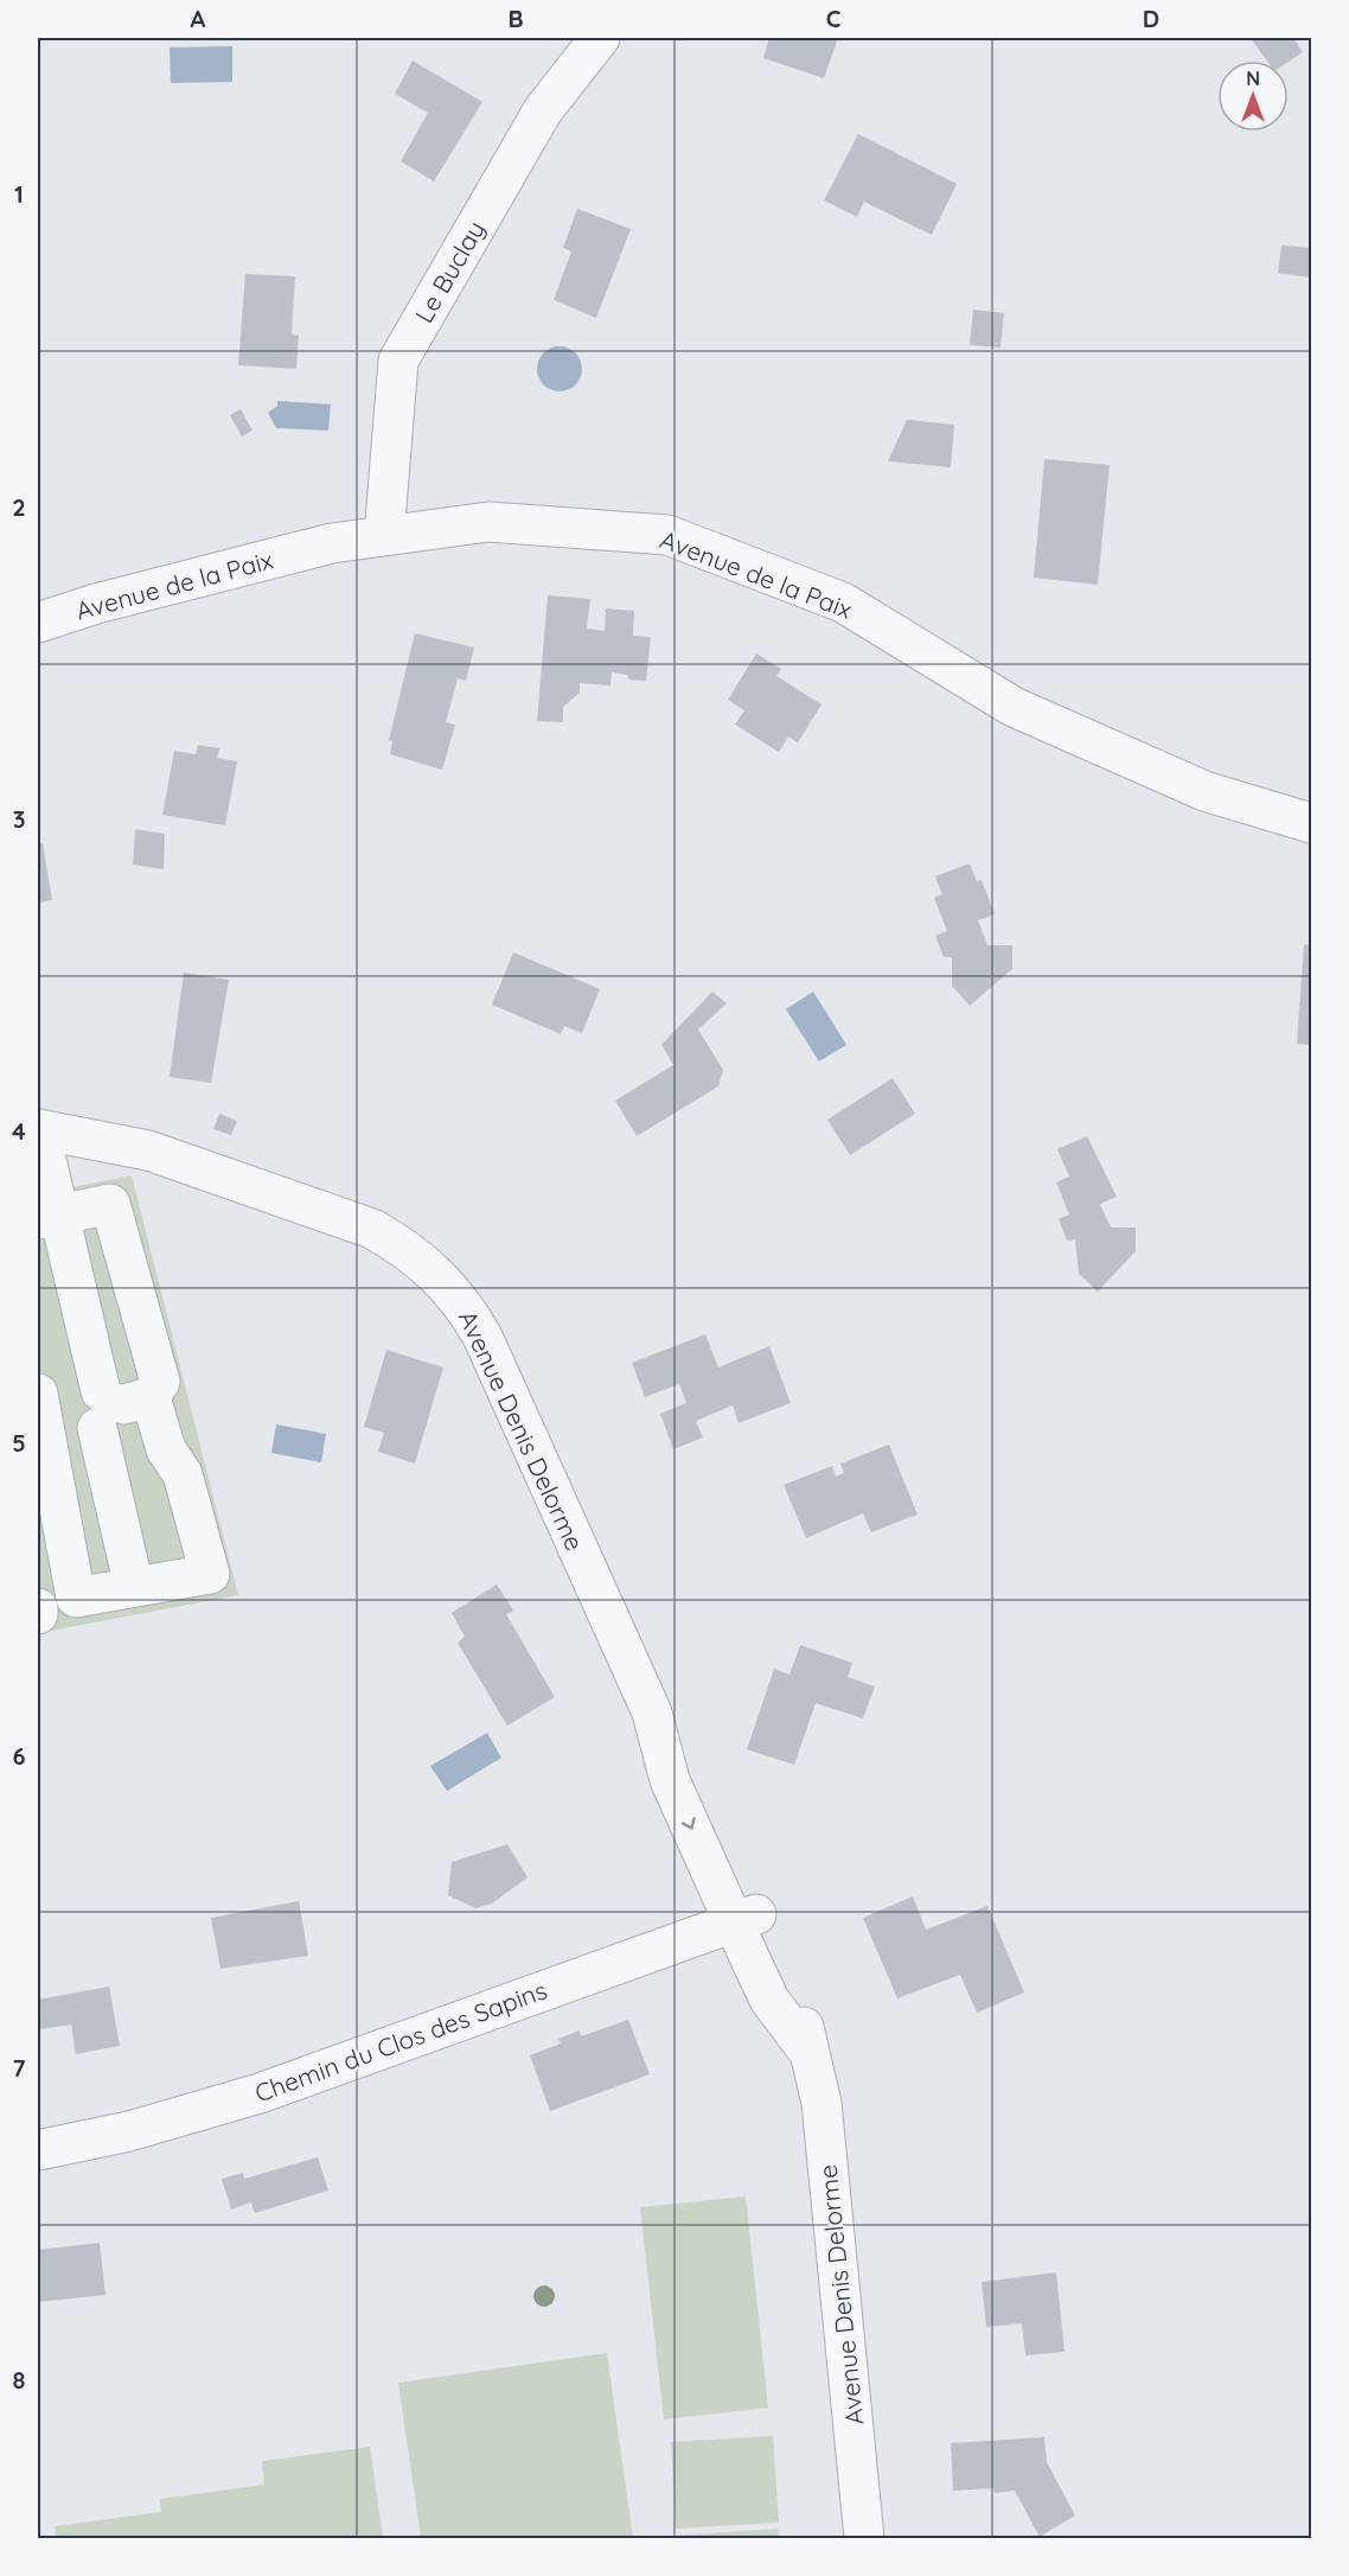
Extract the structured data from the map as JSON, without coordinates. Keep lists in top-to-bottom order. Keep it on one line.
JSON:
{"streets":{"street":["Le Buclay","Avenue de la Paix","Avenue Denis Delorme","Chemin du Clos des Sapins"]},"crossings":[["Le Buclay","Avenue de la Paix"],["Avenue Denis Delorme","Chemin du Clos des Sapins"]],"north":"top","grid":{"columns":["A","B","C","D"],"rows":["1","2","3","4","5","6","7","8"]}}
